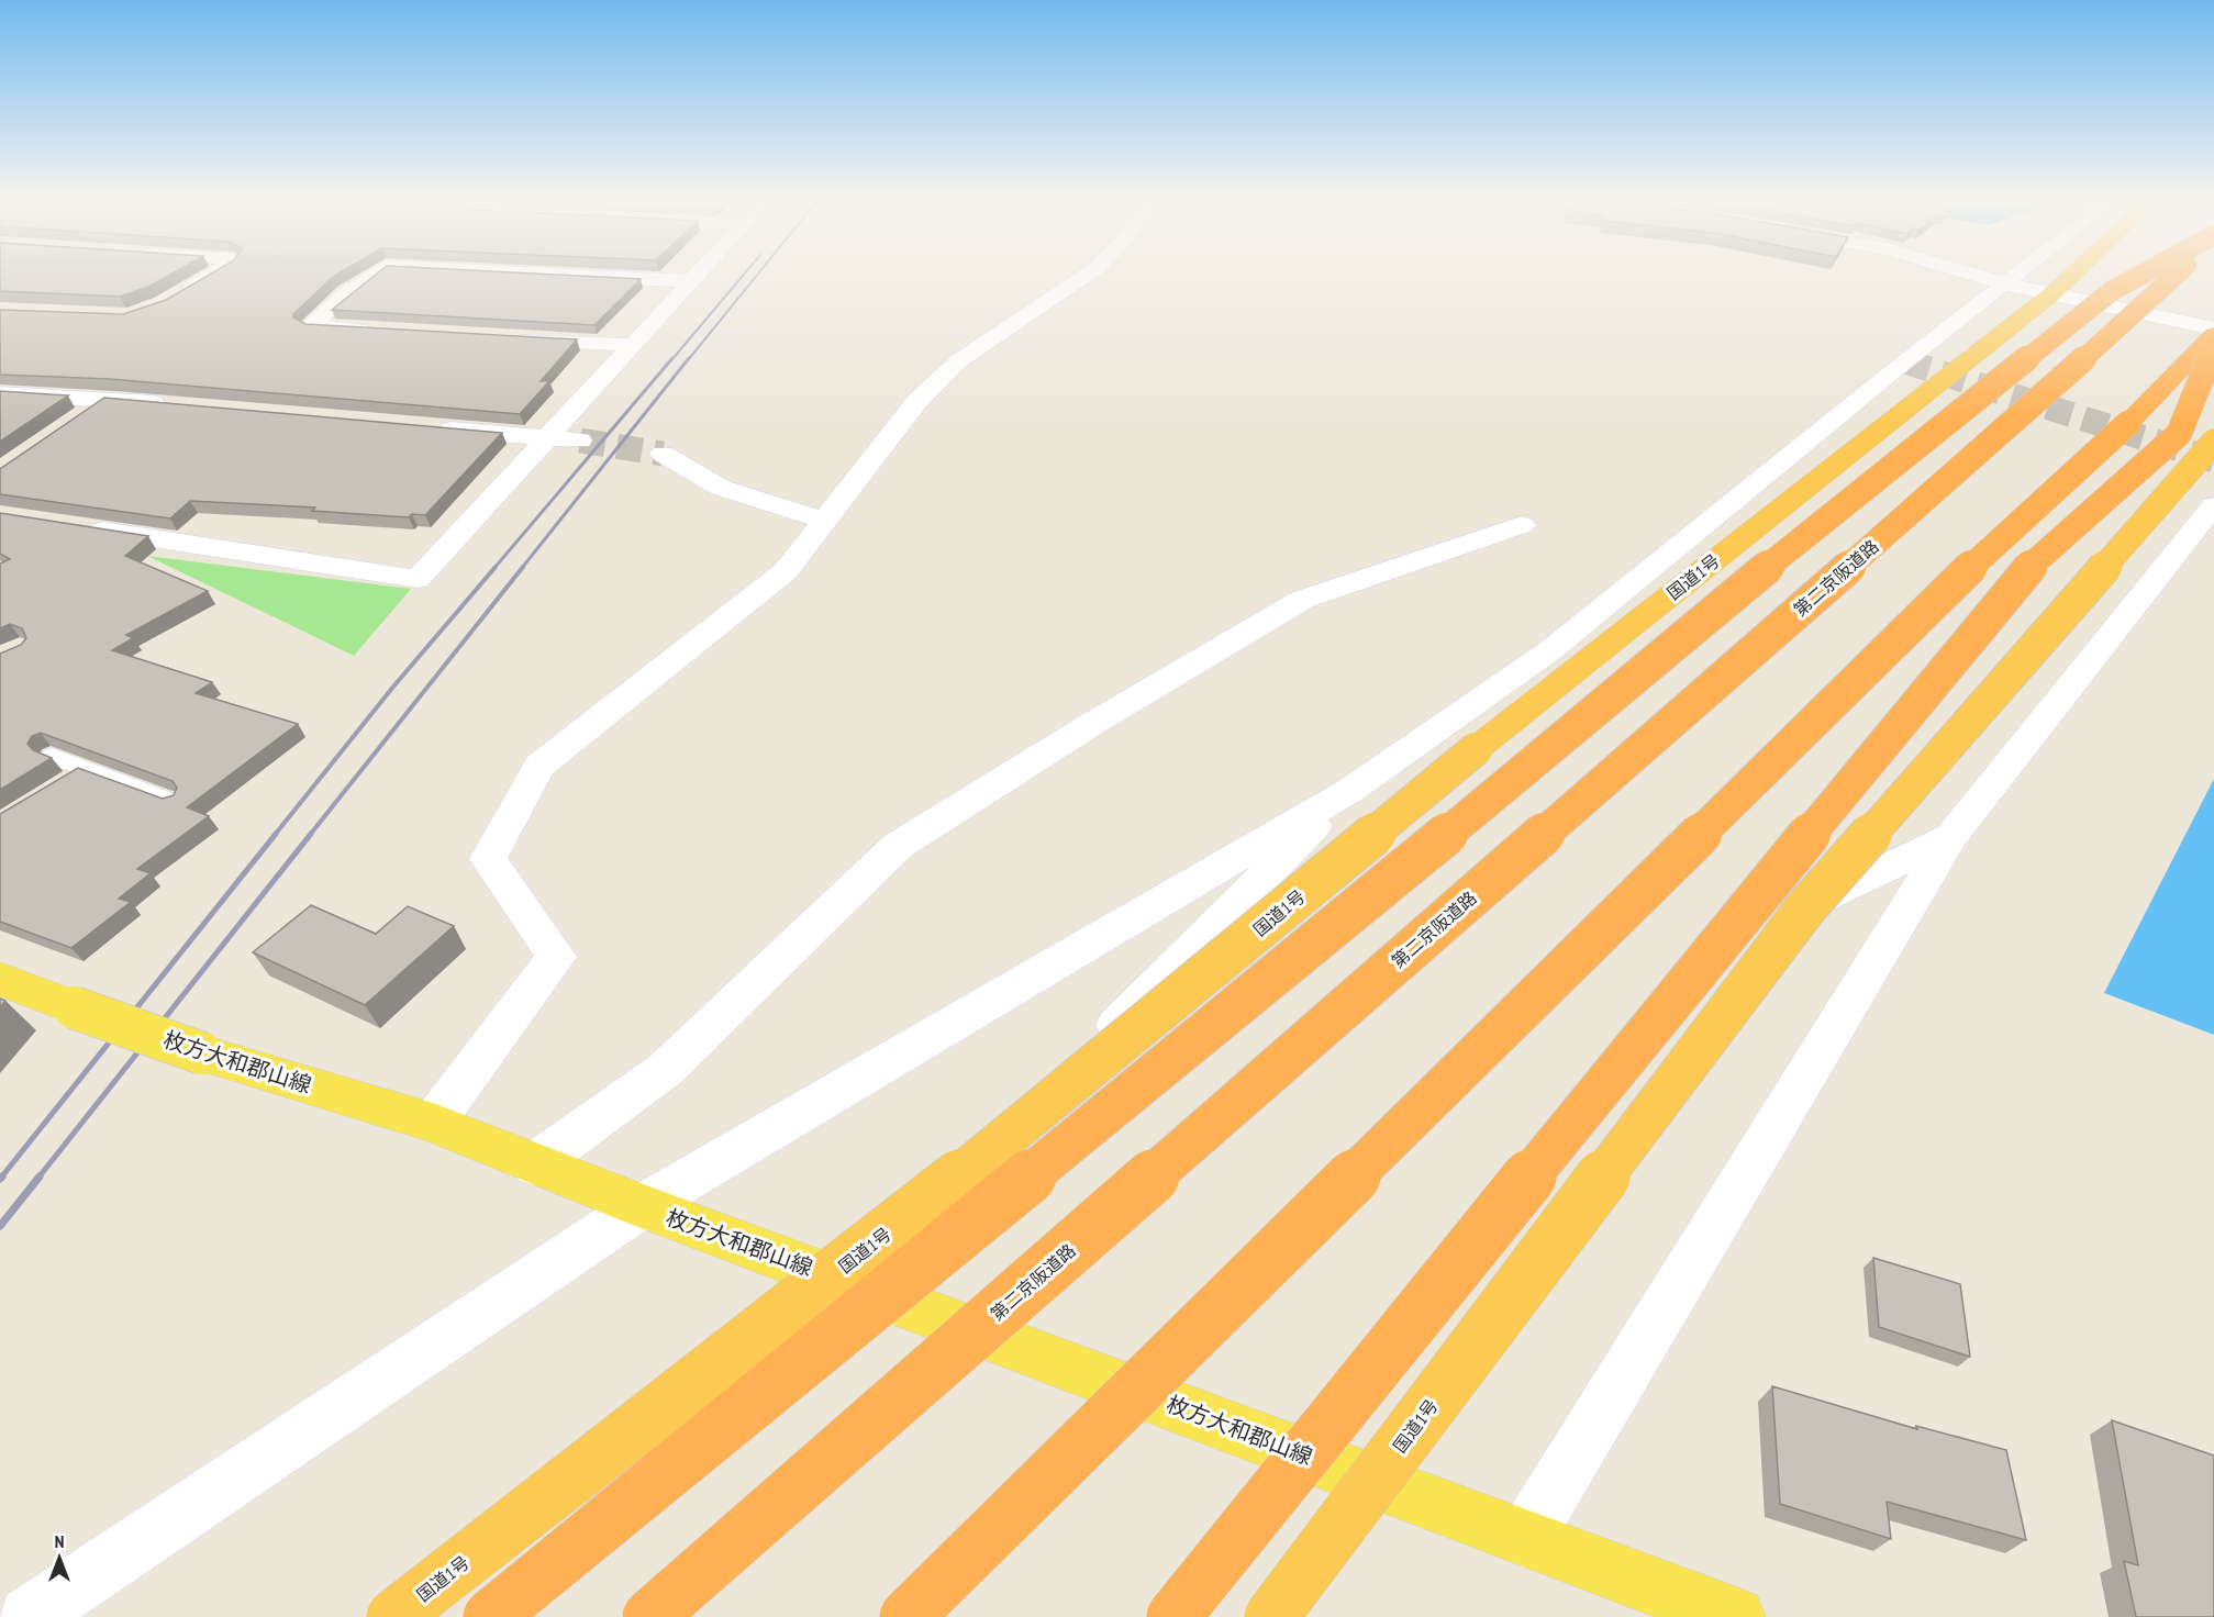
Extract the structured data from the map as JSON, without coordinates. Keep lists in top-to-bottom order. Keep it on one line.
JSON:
{"streets":{"highway":["国道1号","第二京阪道路"],"main road":["枚方大和郡山線"]},"north":"top"}
